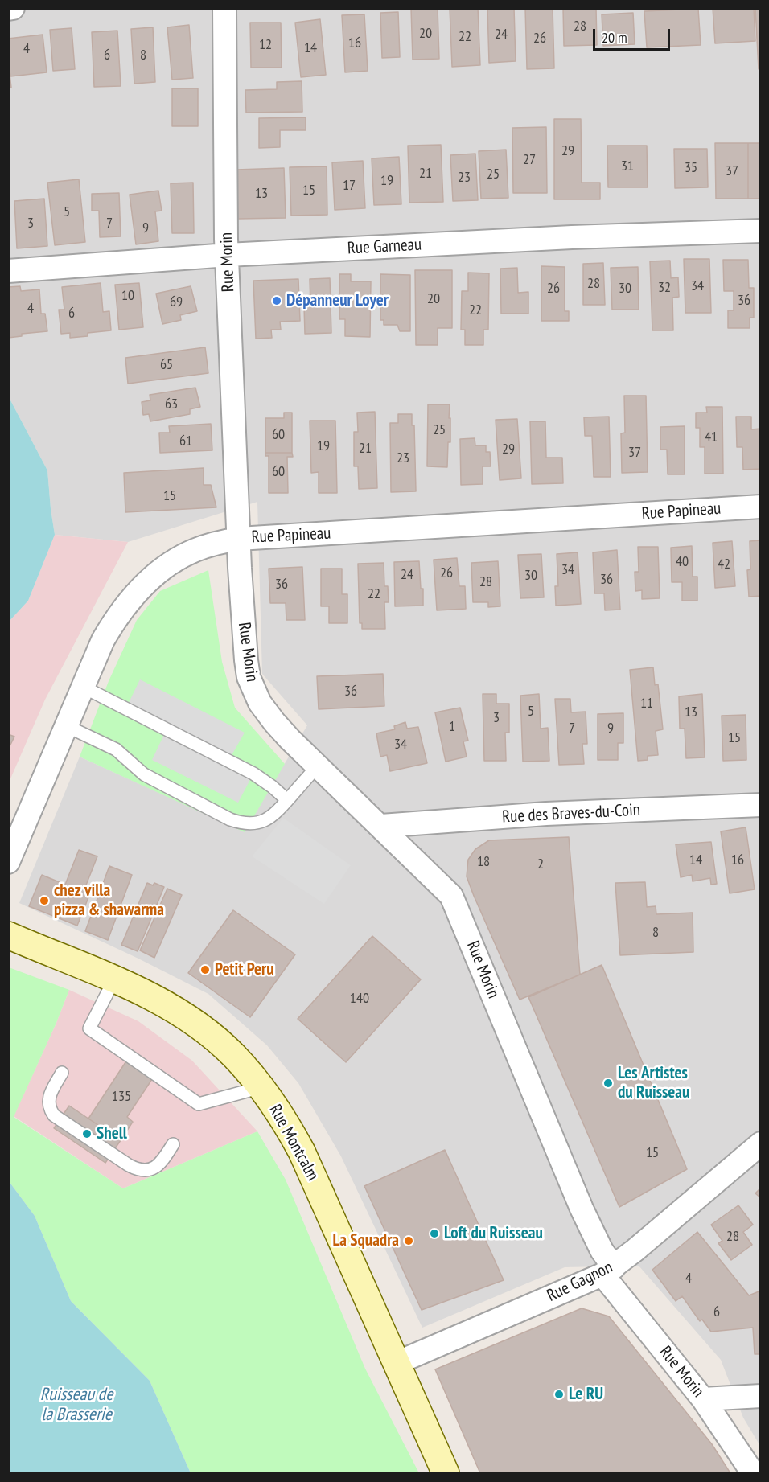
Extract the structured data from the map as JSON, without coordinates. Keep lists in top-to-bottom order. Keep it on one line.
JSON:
{"streets":{"main road":["Rue Montcalm"],"street":["Rue Garneau","Rue Morin","Rue Papineau","Rue des Braves-du-Coin","Rue Gagnon"]},"crossings":[["Rue Garneau","Rue Morin"],["Rue Morin","Rue Papineau"],["Rue Morin","Rue des Braves-du-Coin"],["Rue Morin","Rue Gagnon"],["Rue Montcalm","Rue Gagnon"]],"water":["Ruisseau de la Brasserie"],"places":["Dépanneur Loyer","chez villa pizza & shawarma","Petit Peru","Les Artistes du Ruisseau","Shell","Loft du Ruisseau","La Squadra","Le RU"],"house_numbers":["28","20","24","22","26","16","12","14","4","6","8","29","27","31","35","37","21","25","23","19","17","15","13","5","3","7","9","28","34","32","26","30","10","20","36","69","4","22","6","65","63","25","60","41","61","19","21","29","37","23","60","15","40","42","34","26","24","30","36","28","36","22","36","11","5","13","3","1","7","9","15","34","14","16","18","2","8","140","135","15","28","4","6"],"scale_bar":"20 m"}
